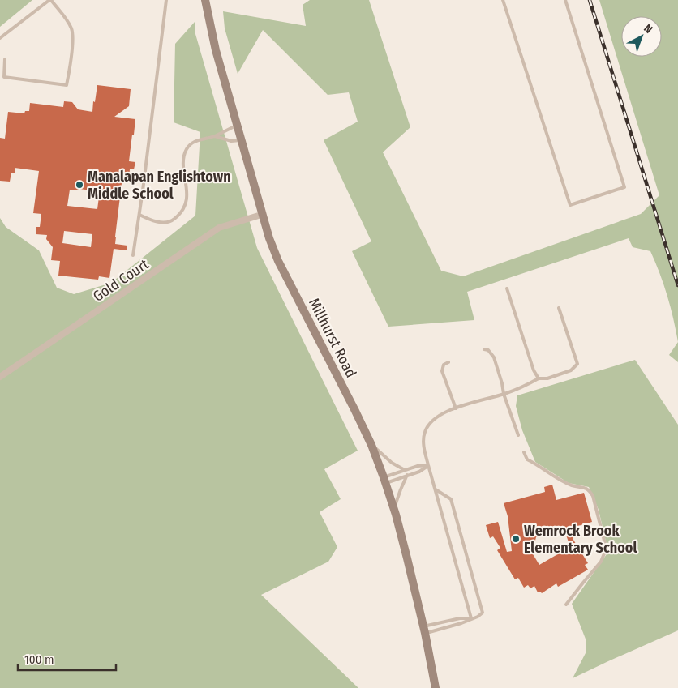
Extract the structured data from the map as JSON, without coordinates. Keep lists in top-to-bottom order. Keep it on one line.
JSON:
{"streets":{"street":["Gold Court","Millhurst Road"]},"crossings":[["Gold Court","Millhurst Road"]],"places":["Manalapan Englishtown Middle School","Wemrock Brook Elementary School"],"scale_bar":"100 m","north":"top right"}
